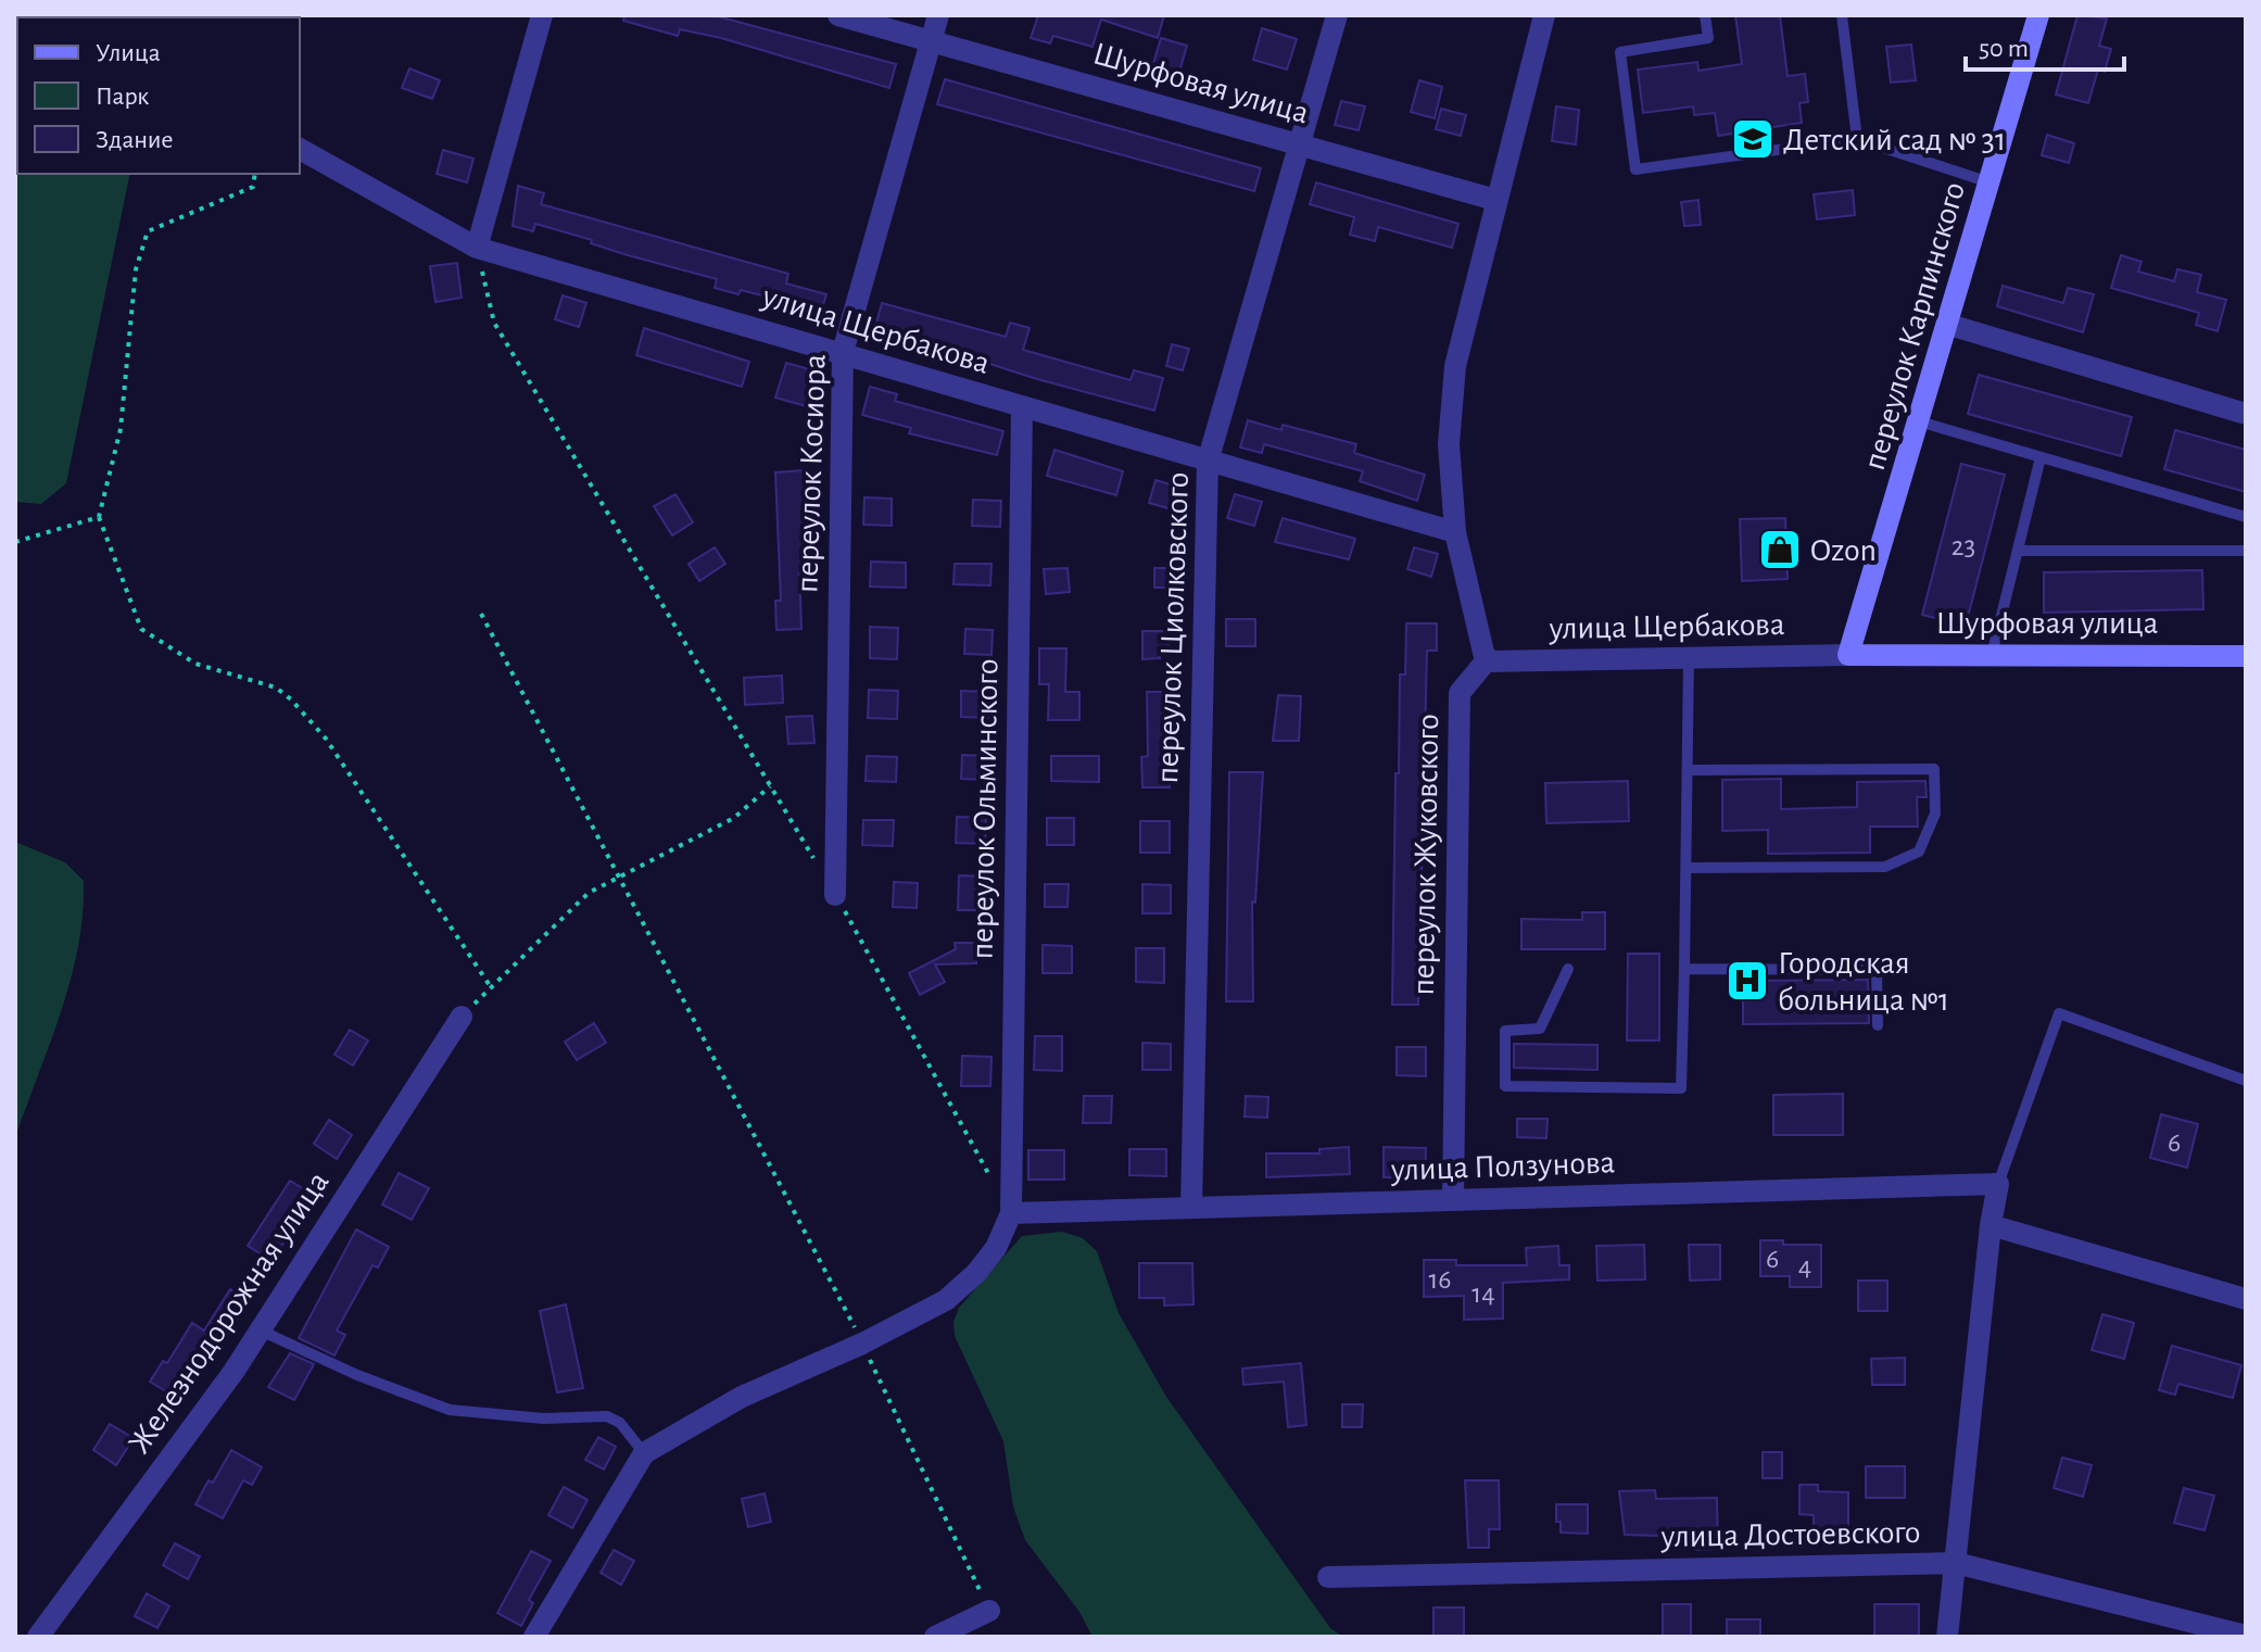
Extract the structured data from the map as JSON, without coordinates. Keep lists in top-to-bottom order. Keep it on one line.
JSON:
{"streets":{"street":["Шурфовая улица","переулок Карпинского","улица Щербакова","переулок Косиора","переулок Циолковского","переулок Ольминского","переулок Жуковского","улица Ползунова","Железнодорожная улица","улица Достоевского"]},"crossings":[["Шурфовая улица","переулок Карпинского"],["Шурфовая улица","улица Щербакова"],["Шурфовая улица","переулок Косиора"],["Шурфовая улица","переулок Циолковского"],["переулок Карпинского","улица Щербакова"],["улица Щербакова","переулок Косиора"],["улица Щербакова","переулок Циолковского"],["улица Щербакова","переулок Ольминского"],["улица Щербакова","переулок Жуковского"],["переулок Циолковского","улица Ползунова"],["переулок Ольминского","улица Ползунова"],["переулок Жуковского","улица Ползунова"]],"places":{"school or university":["Детский сад № 31"],"shop":["Ozon"],"hospital":["Городская больница №1"]},"house_numbers":["23","6","6","4","16","14"],"legend":["Улица","Парк","Здание"],"scale_bar":"50 m"}
